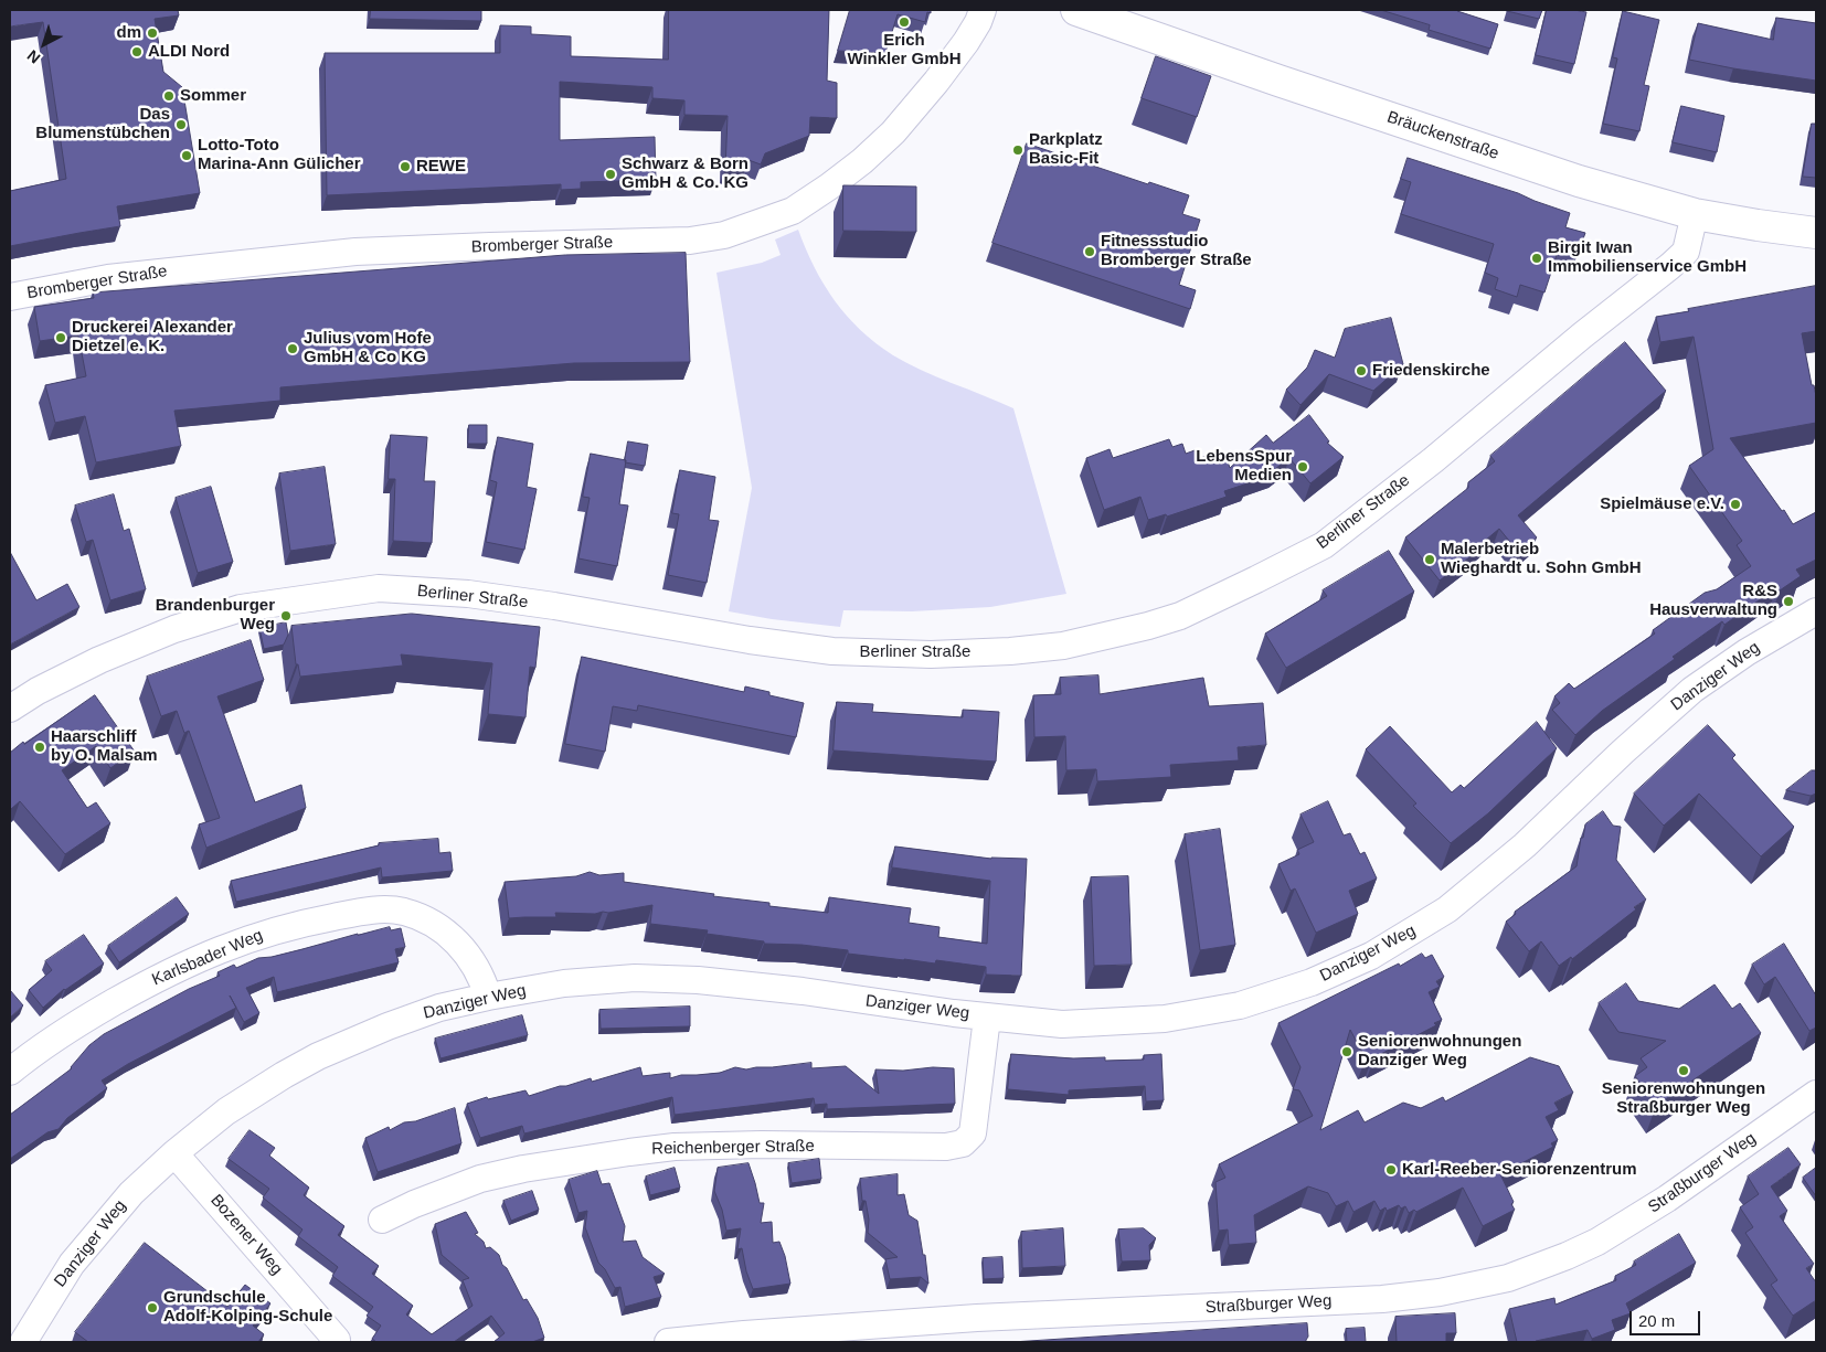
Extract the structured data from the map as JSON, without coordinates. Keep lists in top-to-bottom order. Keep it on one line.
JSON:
{"streets":{"main road":["Bräuckenstraße"],"street":["Bromberger Straße","Berliner Straße","Danziger Weg","Karlsbader Weg","Reichenberger Straße","Straßburger Weg","Bozener Weg"]},"crossings":[["Bräuckenstraße","Berliner Straße"],["Danziger Weg","Karlsbader Weg"],["Danziger Weg","Reichenberger Straße"],["Danziger Weg","Bozener Weg"]],"places":["Erich Winkler GmbH","dm","ALDI Nord","Sommer","Das Blumenstübchen","Parkplatz Basic-Fit","Lotto-Toto Marina-Ann Gülicher","REWE","Schwarz & Born GmbH & Co. KG","Fitnessstudio Bromberger Straße","Birgit Iwan Immobilienservice GmbH","Druckerei Alexander Dietzel e. K.","Julius vom Hofe GmbH & Co KG","Friedenskirche","LebensSpur Medien","Spielmäuse e.V.","Malerbetrieb Wieghardt u. Sohn GmbH","R&S Hausverwaltung","Brandenburger Weg","Haarschliff by O. Malsam","Seniorenwohnungen Danziger Weg","Seniorenwohnungen Straßburger Weg","Karl-Reeber-Seniorenzentrum","Grundschule Adolf-Kolping-Schule"],"scale_bar":"20 m","north":"bottom left"}
